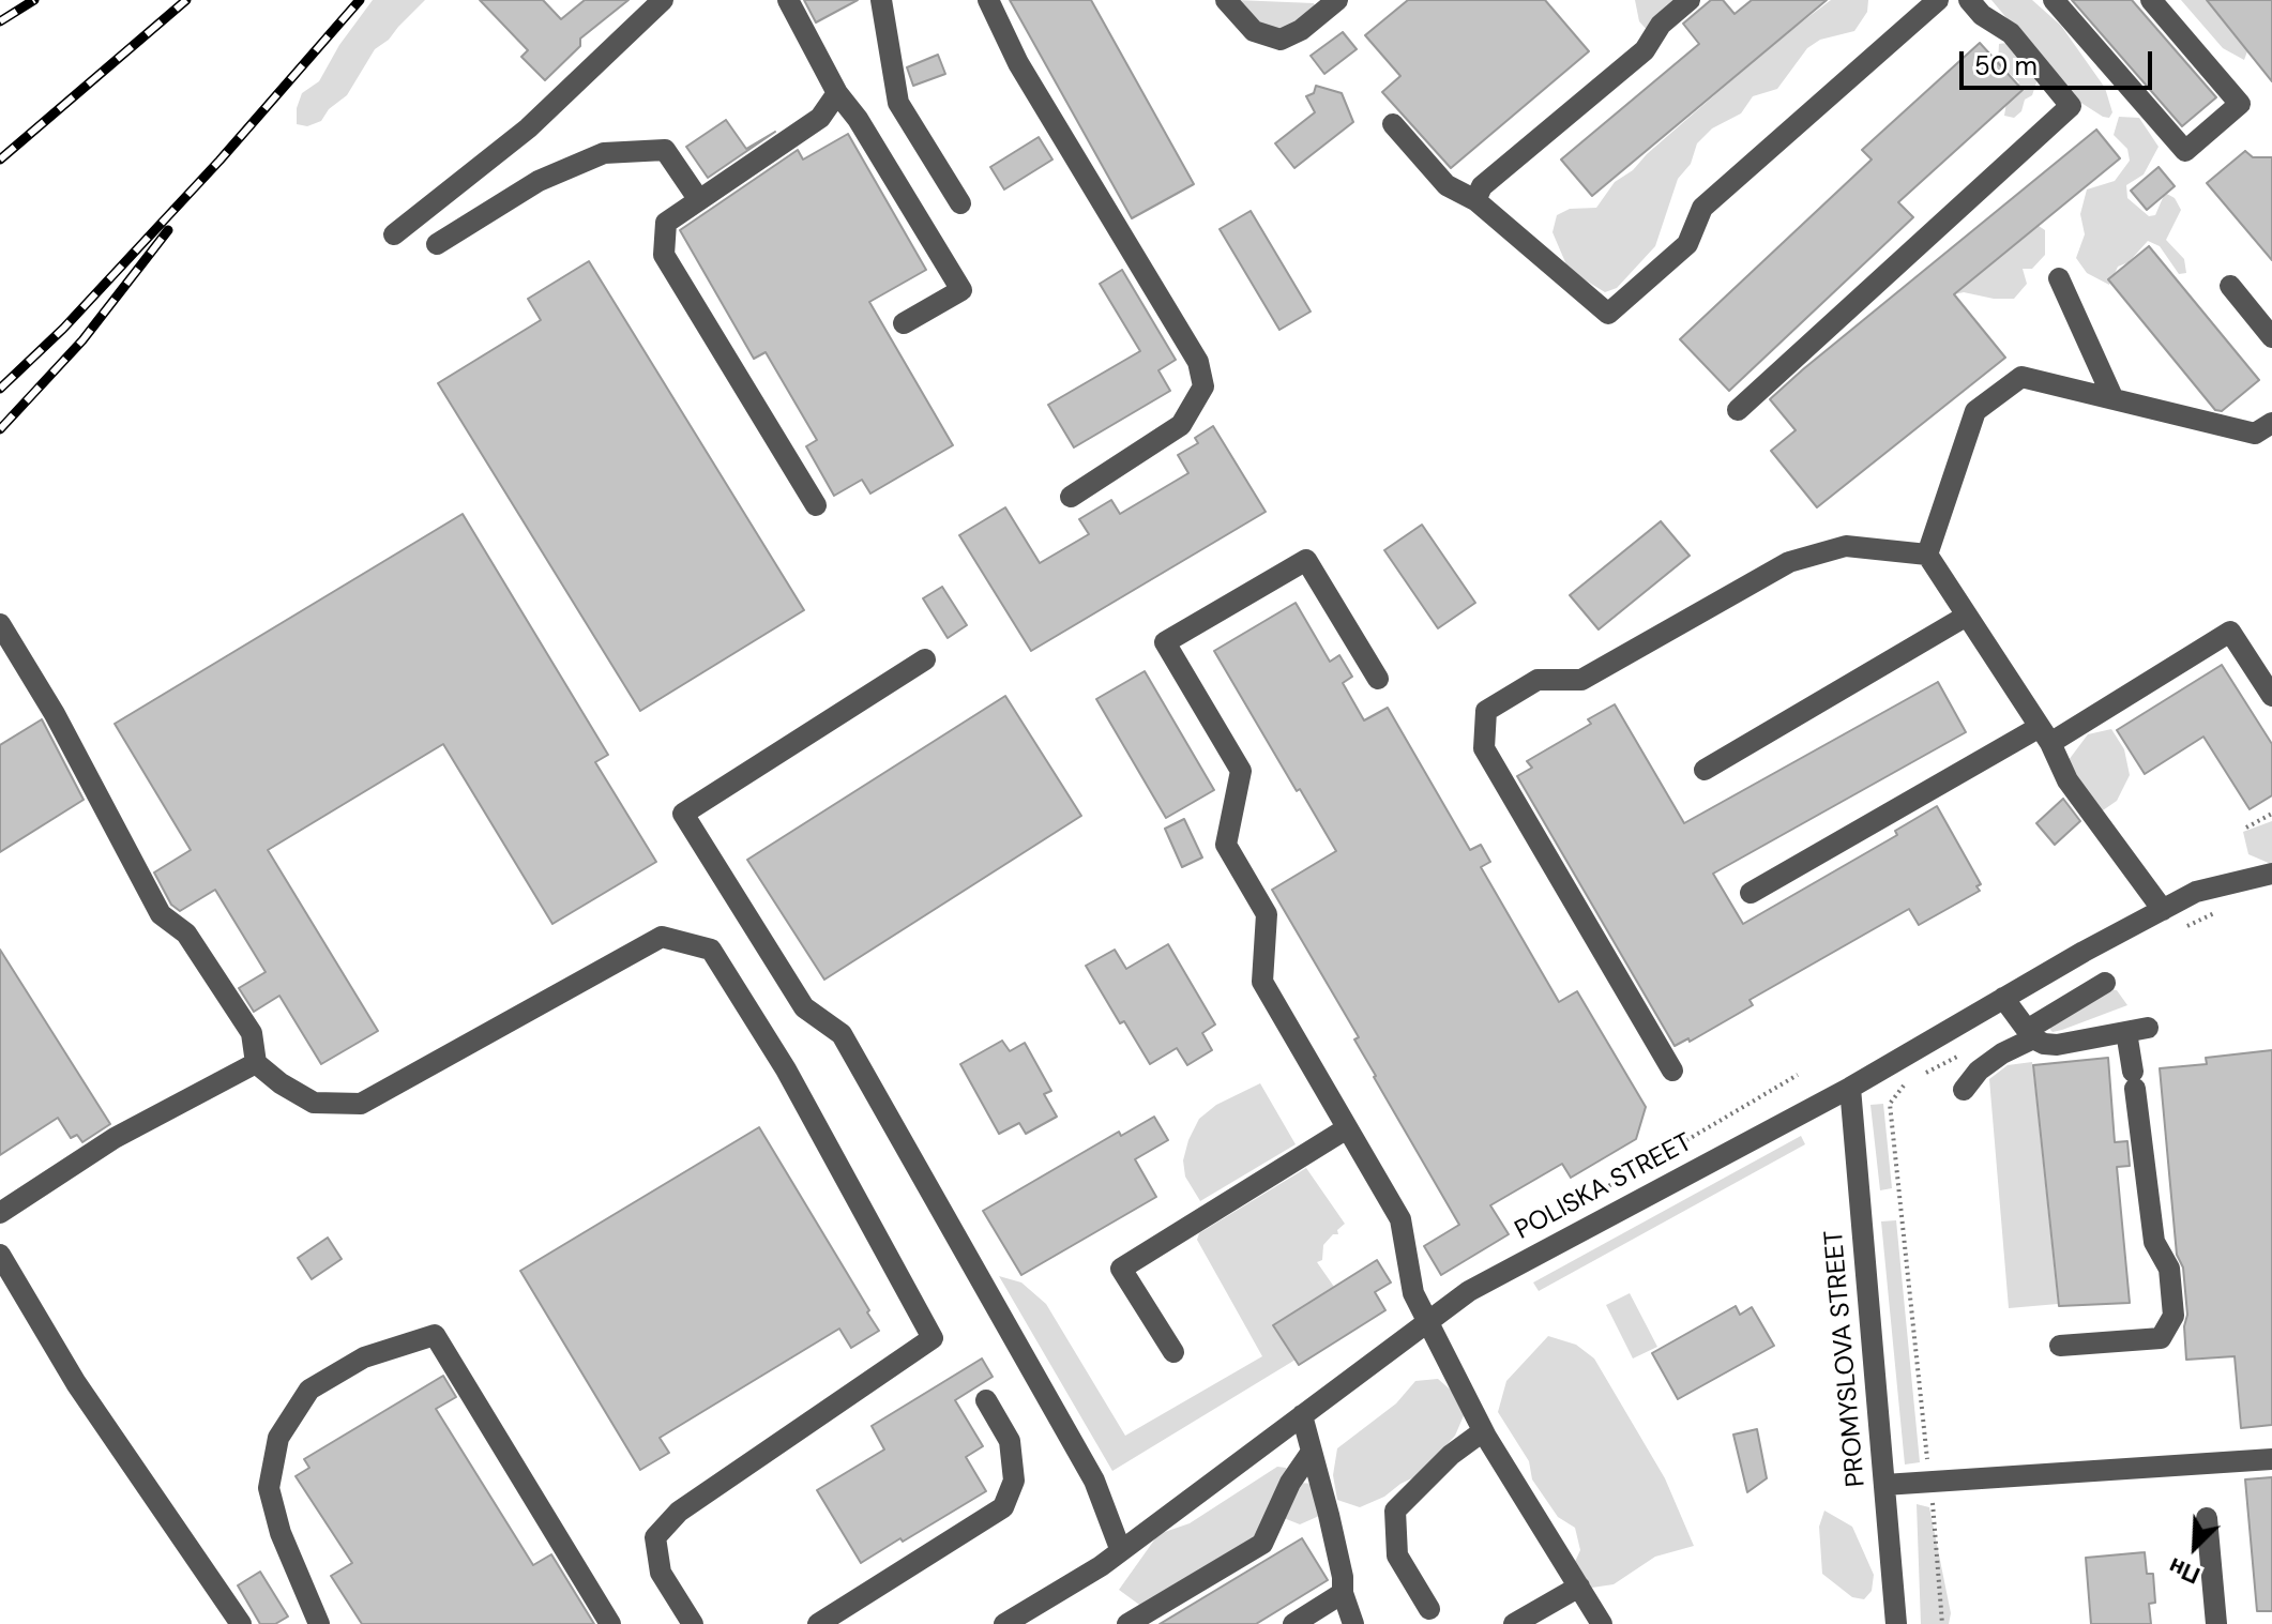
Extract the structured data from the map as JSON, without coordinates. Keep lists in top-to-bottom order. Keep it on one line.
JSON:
{"streets":{"street":["POLISKA STREET","PROMYSLOVA STREET"]},"crossings":[["POLISKA STREET","PROMYSLOVA STREET"]],"scale_bar":"50 m","north":"bottom left"}
